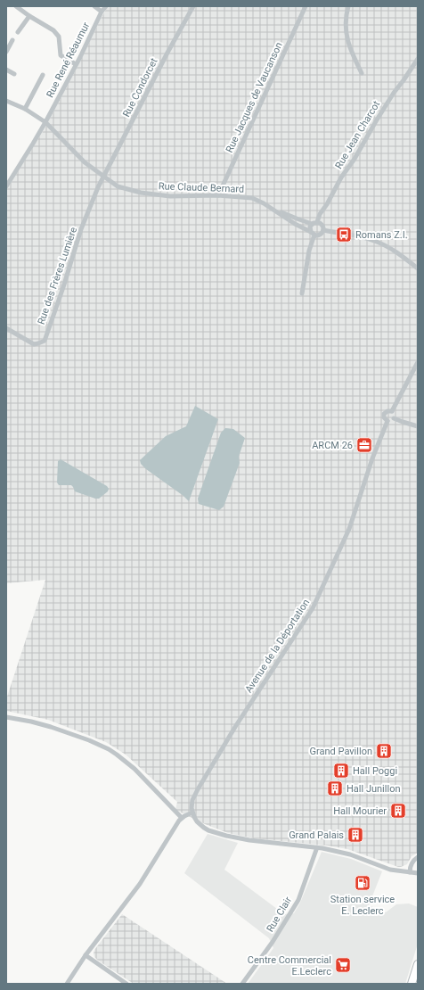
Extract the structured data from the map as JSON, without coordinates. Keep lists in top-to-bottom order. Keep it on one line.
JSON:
{"streets":{"street":["Rue René Réaumur","Rue Condorcet","Rue Jacques de Vaucanson","Rue Jean Charcot","Rue Claude Bernard","Rue des Frères Lumière","Avenue de la Déportation","Rue Clair"]},"crossings":[["Rue René Réaumur","Rue Claude Bernard"],["Rue Condorcet","Rue Claude Bernard"],["Rue Condorcet","Rue des Frères Lumière"],["Rue Jacques de Vaucanson","Rue Claude Bernard"],["Rue Claude Bernard","Rue des Frères Lumière"]],"places":{"bus stop":["Romans Z.I."],"office":["ARCM 26"],"building":["Grand Pavillon","Hall Poggi","Hall Junillon","Hall Mourier","Grand Palais"],"fuel station":["Station service E. Leclerc"],"supermarket":["Centre Commercial E.Leclerc"]}}
